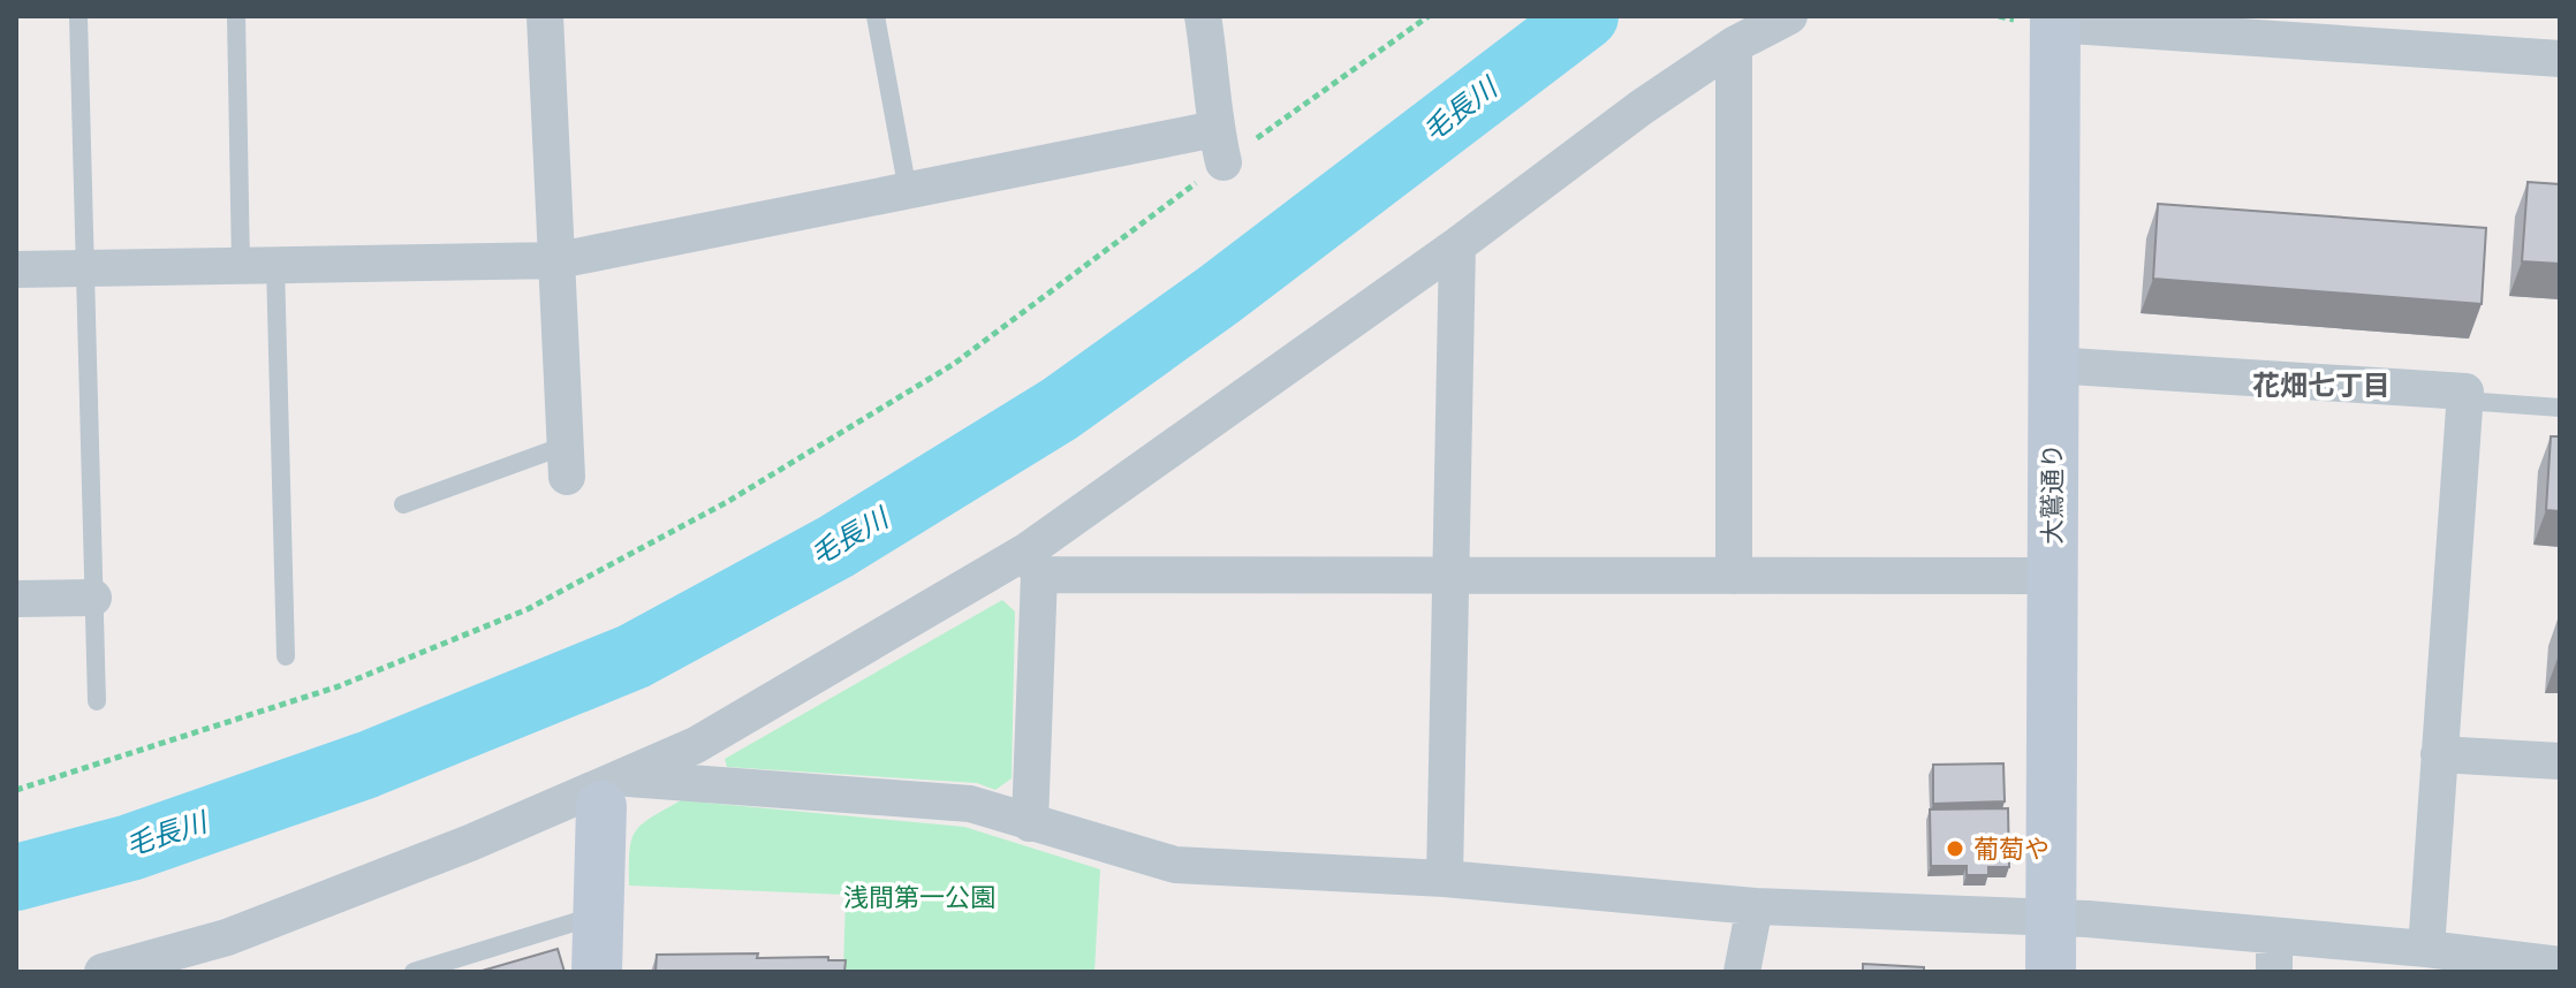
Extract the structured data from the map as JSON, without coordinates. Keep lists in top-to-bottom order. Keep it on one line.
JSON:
{"streets":{"street":["大鷲通り"]},"districts":["花畑七丁目"],"water":["毛長川"],"parks":["浅間第一公園"],"places":["葡萄や"]}
